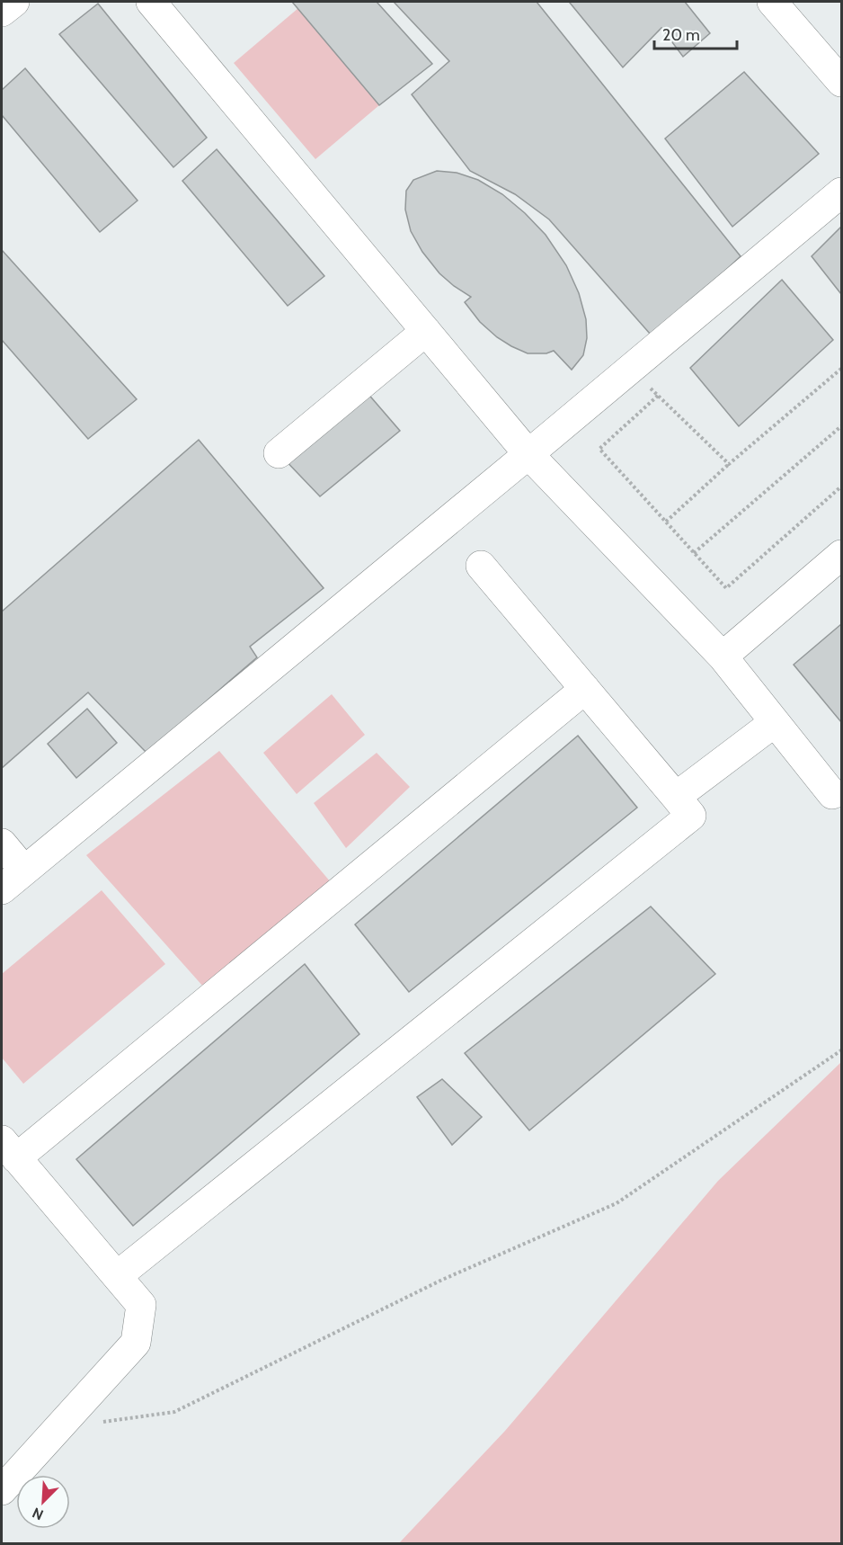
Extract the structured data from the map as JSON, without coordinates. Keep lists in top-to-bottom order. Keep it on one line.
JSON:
{"scale_bar":"20 m","north":"bottom left"}
